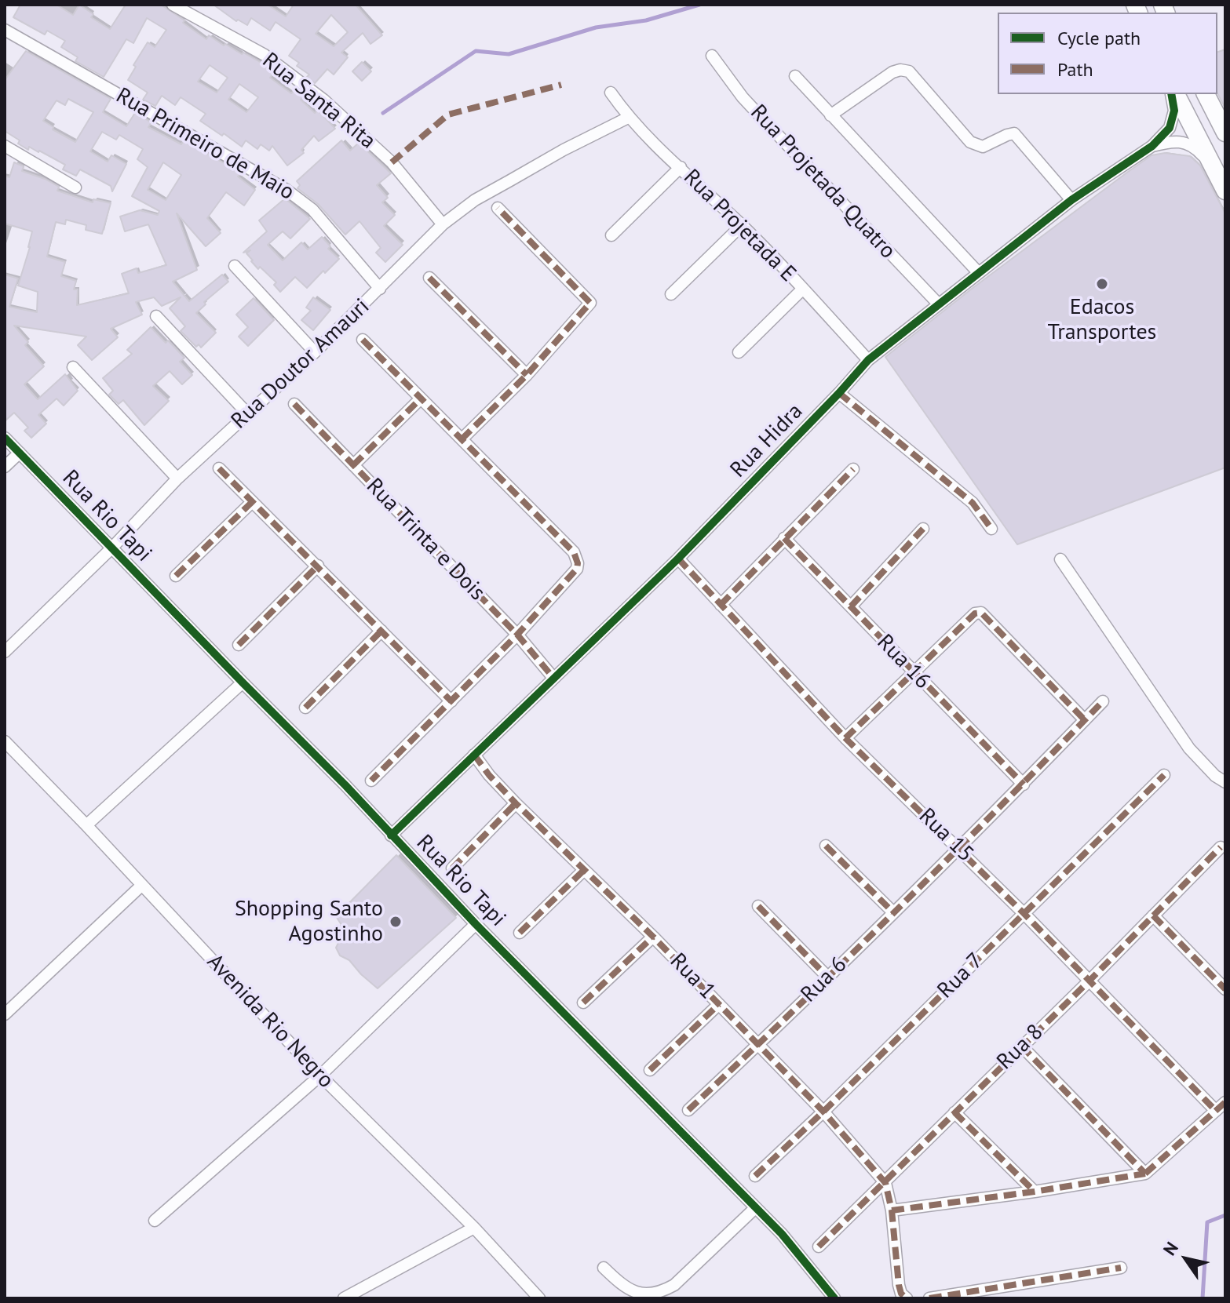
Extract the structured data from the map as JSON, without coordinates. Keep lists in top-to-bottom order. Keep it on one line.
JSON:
{"streets":{"street":["Rua Santa Rita","Rua Primeiro de Maio","Rua Projetada Quatro","Rua Projetada E","Rua Doutor Amauri","Rua Hidra","Rua Rio Tapi","Rua Trinta e Dois","Rua 16","Rua 15","Rua 7","Rua 1","Rua 6","Avenida Rio Negro","Rua 8"]},"crossings":[["Rua Santa Rita","Rua Doutor Amauri"],["Rua Primeiro de Maio","Rua Doutor Amauri"],["Rua Projetada Quatro","Rua Hidra"],["Rua Projetada E","Rua Doutor Amauri"],["Rua Projetada E","Rua Hidra"],["Rua Doutor Amauri","Rua Rio Tapi"],["Rua Hidra","Rua Rio Tapi"],["Rua Hidra","Rua Trinta e Dois"],["Rua Hidra","Rua 15"],["Rua Hidra","Rua 1"],["Rua 16","Rua 6"],["Rua 15","Rua 7"],["Rua 15","Rua 6"],["Rua 15","Rua 8"],["Rua 7","Rua 1"],["Rua 1","Rua 6"],["Rua 1","Rua 8"]],"places":["Edacos Transportes","Shopping Santo Agostinho"],"legend":["Cycle path","Path"],"north":"top left"}
